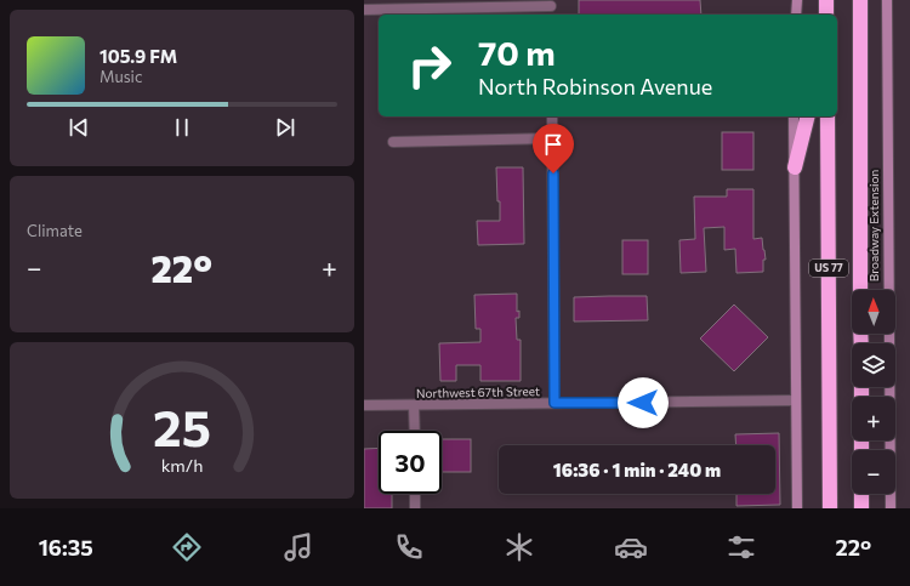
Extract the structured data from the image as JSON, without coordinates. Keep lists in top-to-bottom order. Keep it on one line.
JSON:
{"streets":{"highway":["Broadway Extension","US 77"],"street":["Northwest 67th Street"]},"north":"top","page":{"turn":["70 m","North Robinson Avenue"],"song":["105.9 FM","Music"],"tile":"Climate","heat":["−","22°","+"],"map_buttons":["+","−"],"limit":"30","trip":"16:36 · 1 min · 240 m","tabs":["16:35","22°"],"gauge":["25","km/h"]}}
